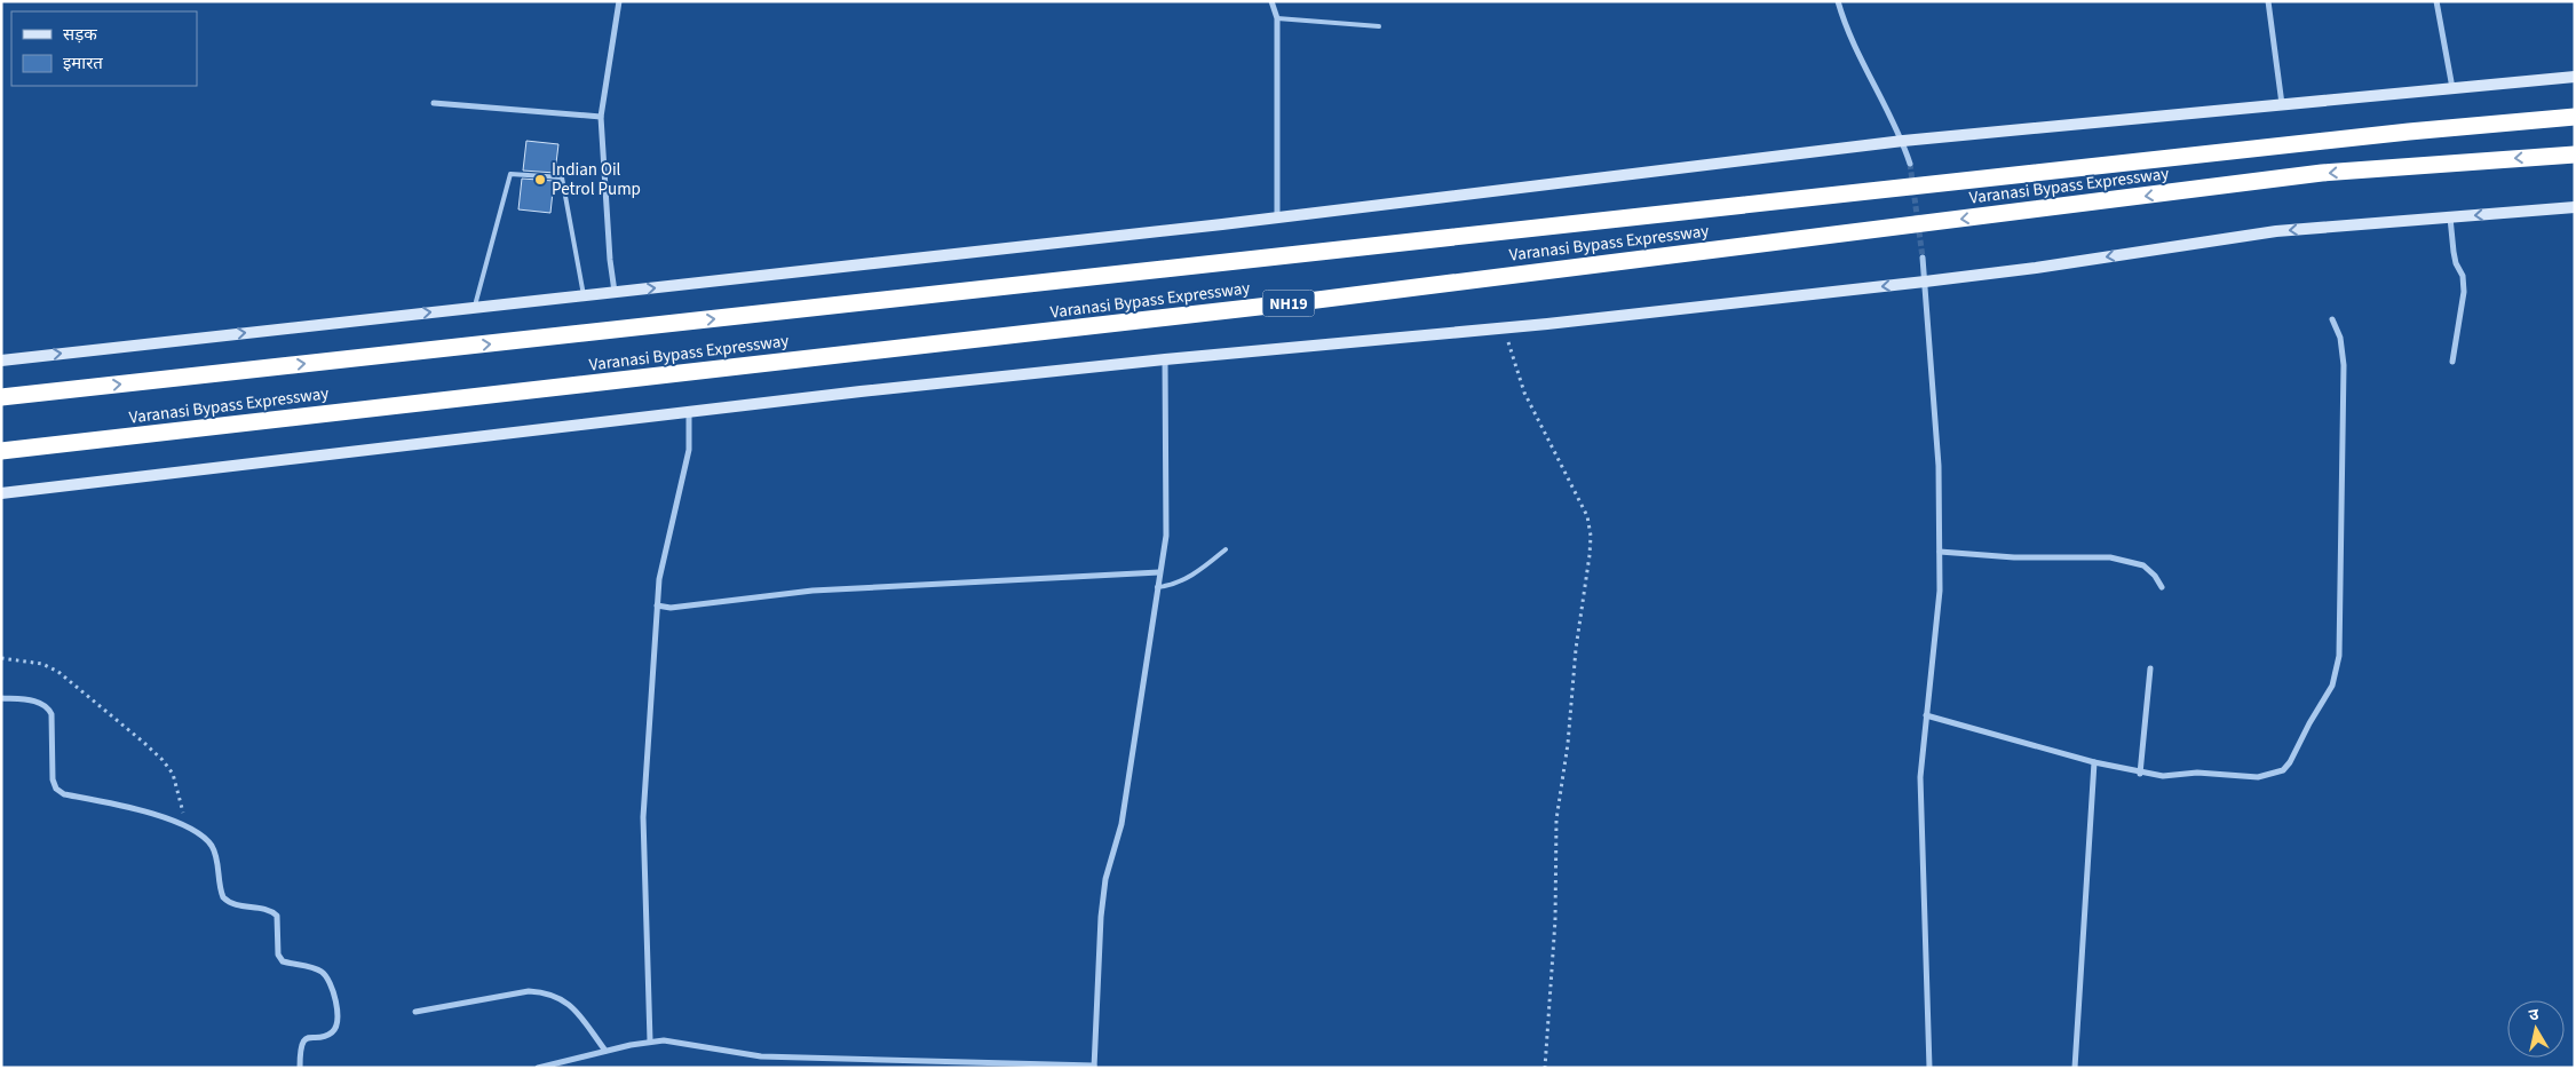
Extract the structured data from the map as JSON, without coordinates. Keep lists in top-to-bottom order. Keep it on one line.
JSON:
{"streets":{"highway":["Varanasi Bypass Expressway","NH19"]},"places":["Indian Oil Petrol Pump"],"legend":["सड़क","इमारत"],"north":"top"}
